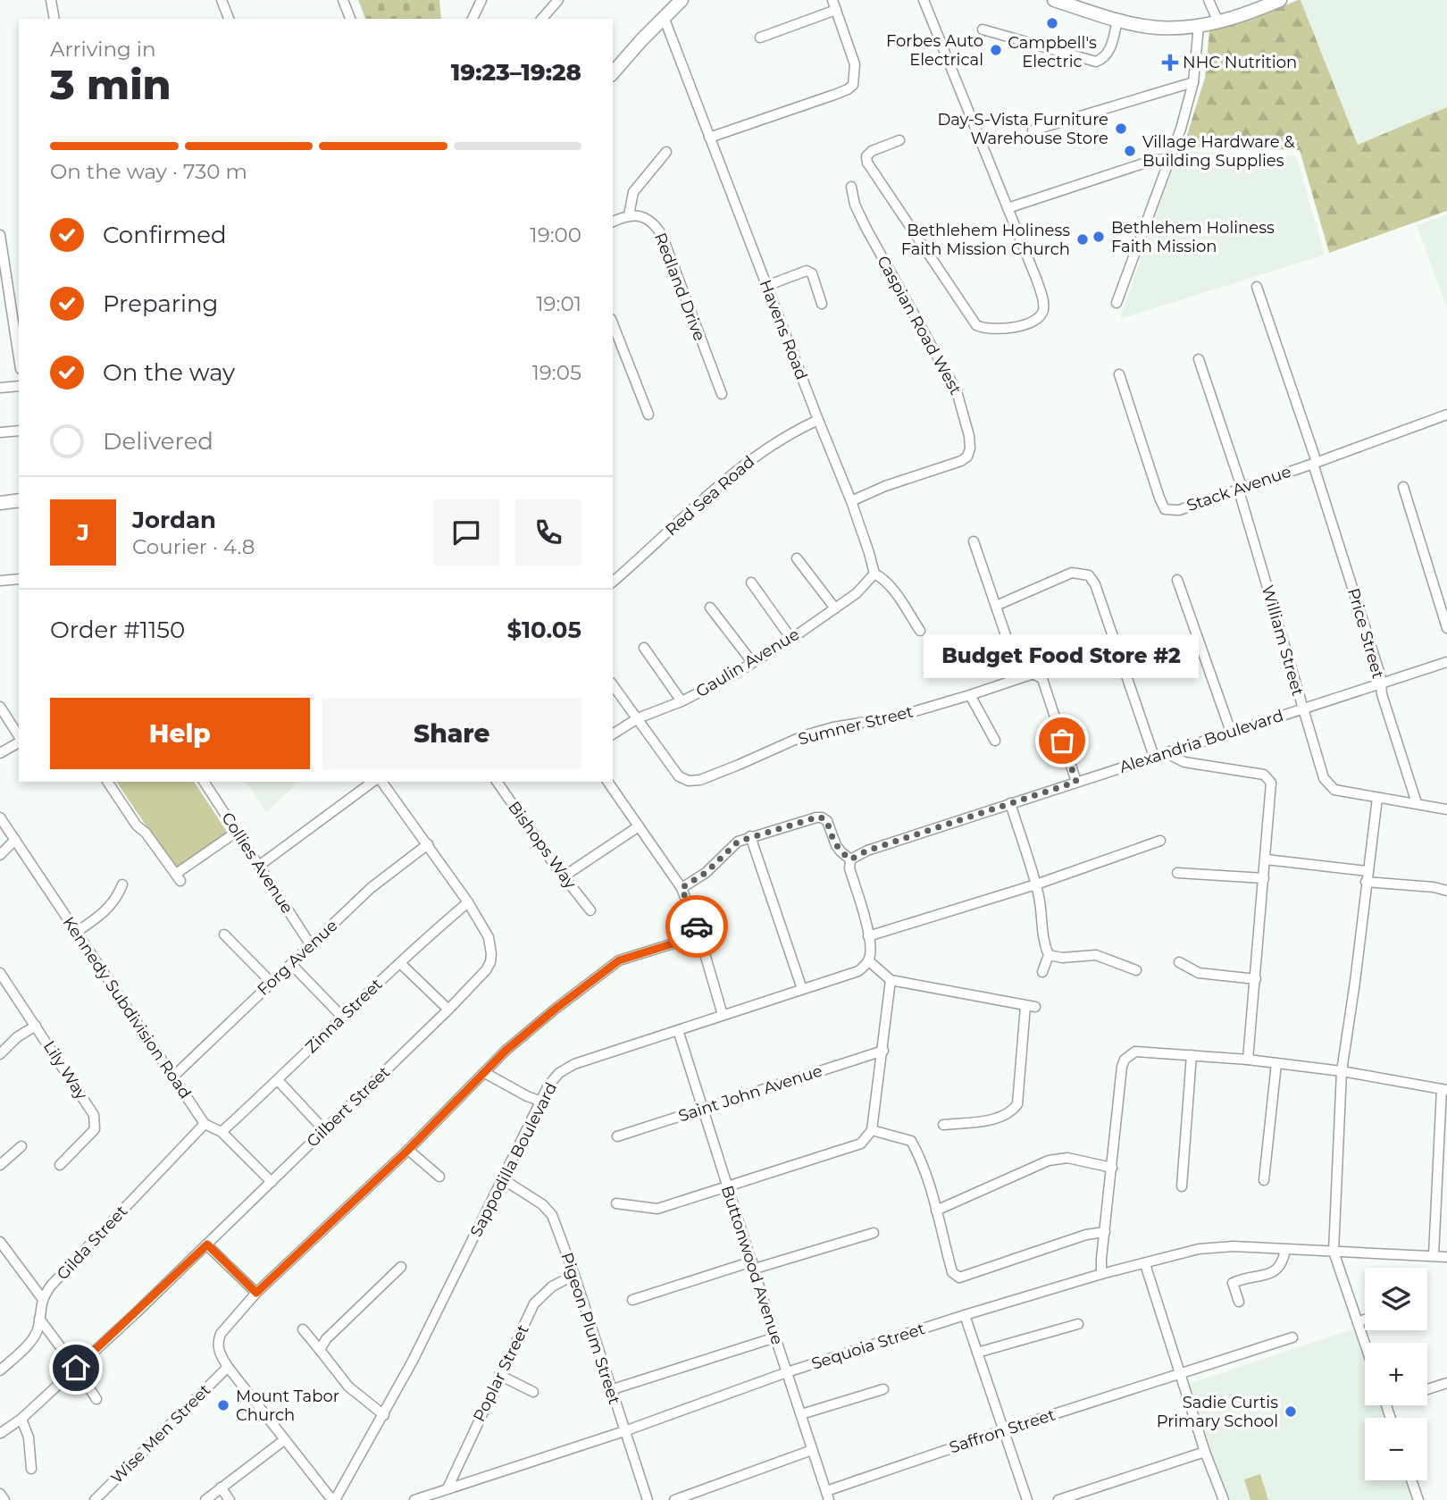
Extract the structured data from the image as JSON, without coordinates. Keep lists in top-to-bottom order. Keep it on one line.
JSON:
{"streets":{"street":["Redland Drive","Caspian Road West","Havens Road","Stack Avenue","Red Sea Road","Price Street","William Street","Gaulin Avenue","Sumner Street","Alexandria Boulevard","Bishops Way","Collies Avenue","Forg Avenue","Kennedy Subdivision Road","Zinna Street","Lily Way","Saint John Avenue","Gilbert Street","Sappodilla Boulevard","Gilda Street","Buttonwood Avenue","Pigeon Plum Street","Sequoia Street","Poplar Street","Saffron Street","Wise Men Street"]},"crossings":[["Caspian Road West","Havens Road"],["Havens Road","Red Sea Road"],["Havens Road","Gaulin Avenue"],["Stack Avenue","Price Street"],["Stack Avenue","William Street"],["Price Street","Alexandria Boulevard"],["William Street","Alexandria Boulevard"],["Gaulin Avenue","Sumner Street"],["Collies Avenue","Forg Avenue"],["Forg Avenue","Kennedy Subdivision Road"],["Forg Avenue","Gilbert Street"],["Kennedy Subdivision Road","Gilda Street"],["Zinna Street","Gilbert Street"],["Saint John Avenue","Buttonwood Avenue"],["Sappodilla Boulevard","Buttonwood Avenue"],["Sappodilla Boulevard","Pigeon Plum Street"],["Buttonwood Avenue","Sequoia Street"],["Buttonwood Avenue","Saffron Street"],["Pigeon Plum Street","Sequoia Street"],["Pigeon Plum Street","Poplar Street"],["Sequoia Street","Poplar Street"]],"places":{"other":["Campbell's Electric","Forbes Auto Electrical","Day-S-Vista Furniture Warehouse Store","Village Hardware & Building Supplies","Bethlehem Holiness Faith Mission","Bethlehem Holiness Faith Mission Church","Budget Food Store #2","Mount Tabor Church","Sadie Curtis Primary School"],"health":["NHC Nutrition"]},"page":{"heading":["3 min","Arriving in","19:23–19:28"],"panel":["Jordan","Courier · 4.8","Order #1150","$10.05"],"bar":"On the way · 730 m","list":[["Confirmed","19:00"],["Preparing","19:01"],["On the way","19:05"],"Delivered"],"round":"J","bubble":"Budget Food Store #2","buttons":["Help","Share"],"map_buttons":["+","−"]}}
